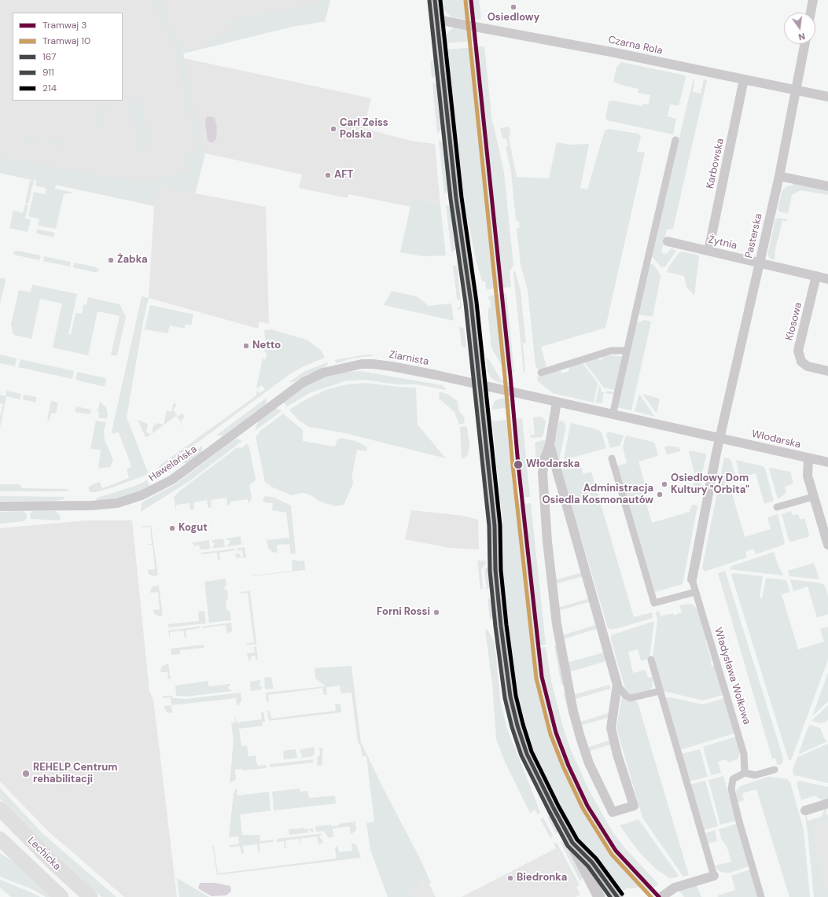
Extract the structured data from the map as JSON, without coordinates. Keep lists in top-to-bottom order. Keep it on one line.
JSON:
{"streets":{"main road":["Lechicka"],"street":["Czarna Rola","Karbowska","Pasterska","Żytnia","Kłosowa","Ziarnista","Włodarska","Hawelańska","Władysława Wołkowa"]},"crossings":[["Czarna Rola","Karbowska"],["Czarna Rola","Pasterska"],["Karbowska","Żytnia"],["Pasterska","Żytnia"],["Pasterska","Włodarska"],["Pasterska","Władysława Wołkowa"],["Żytnia","Kłosowa"],["Ziarnista","Włodarska"],["Ziarnista","Hawelańska"]],"places":["Osiedlowy","Carl Zeiss Polska","AFT","Żabka","Netto","Włodarska","Osiedlowy Dom Kultury \"Orbita\"","Administracja Osiedla Kosmonautów","Kogut","Forni Rossi","REHELP Centrum rehabilitacji","Biedronka"],"lines":["tram line 3","transit line 167","transit line 214","tram line 10","transit line 911"],"legend":["Tramwaj 3","Tramwaj 10","167","911","214"],"north":"bottom"}
